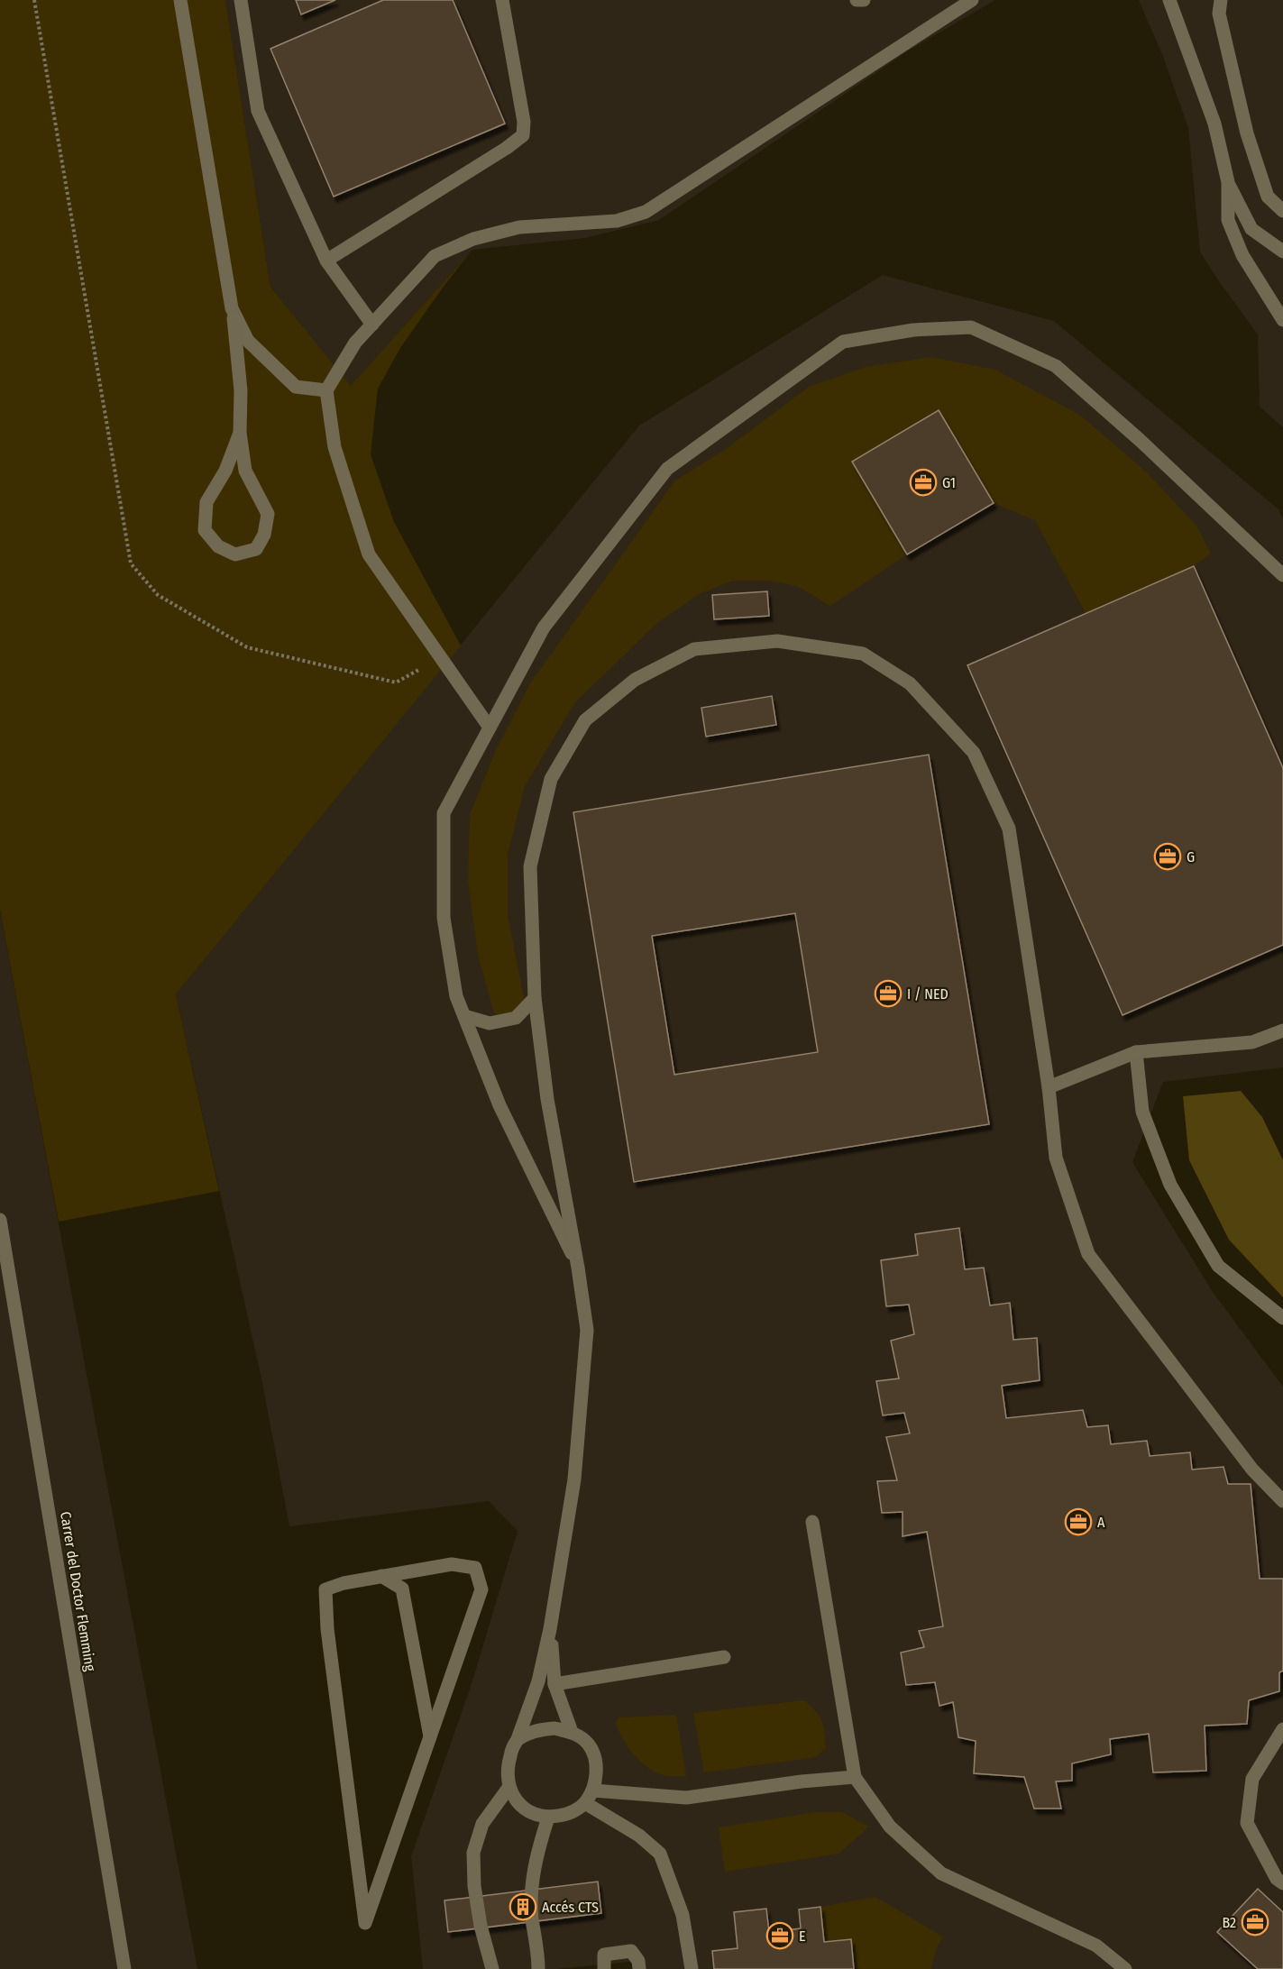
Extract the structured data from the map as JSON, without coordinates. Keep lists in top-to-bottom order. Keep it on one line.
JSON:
{"streets":{"street":["Carrer del Doctor Flemming"]},"places":{"office":["G1","G","I / NED","A","B2","E"],"building":["Accés CTS"]}}
